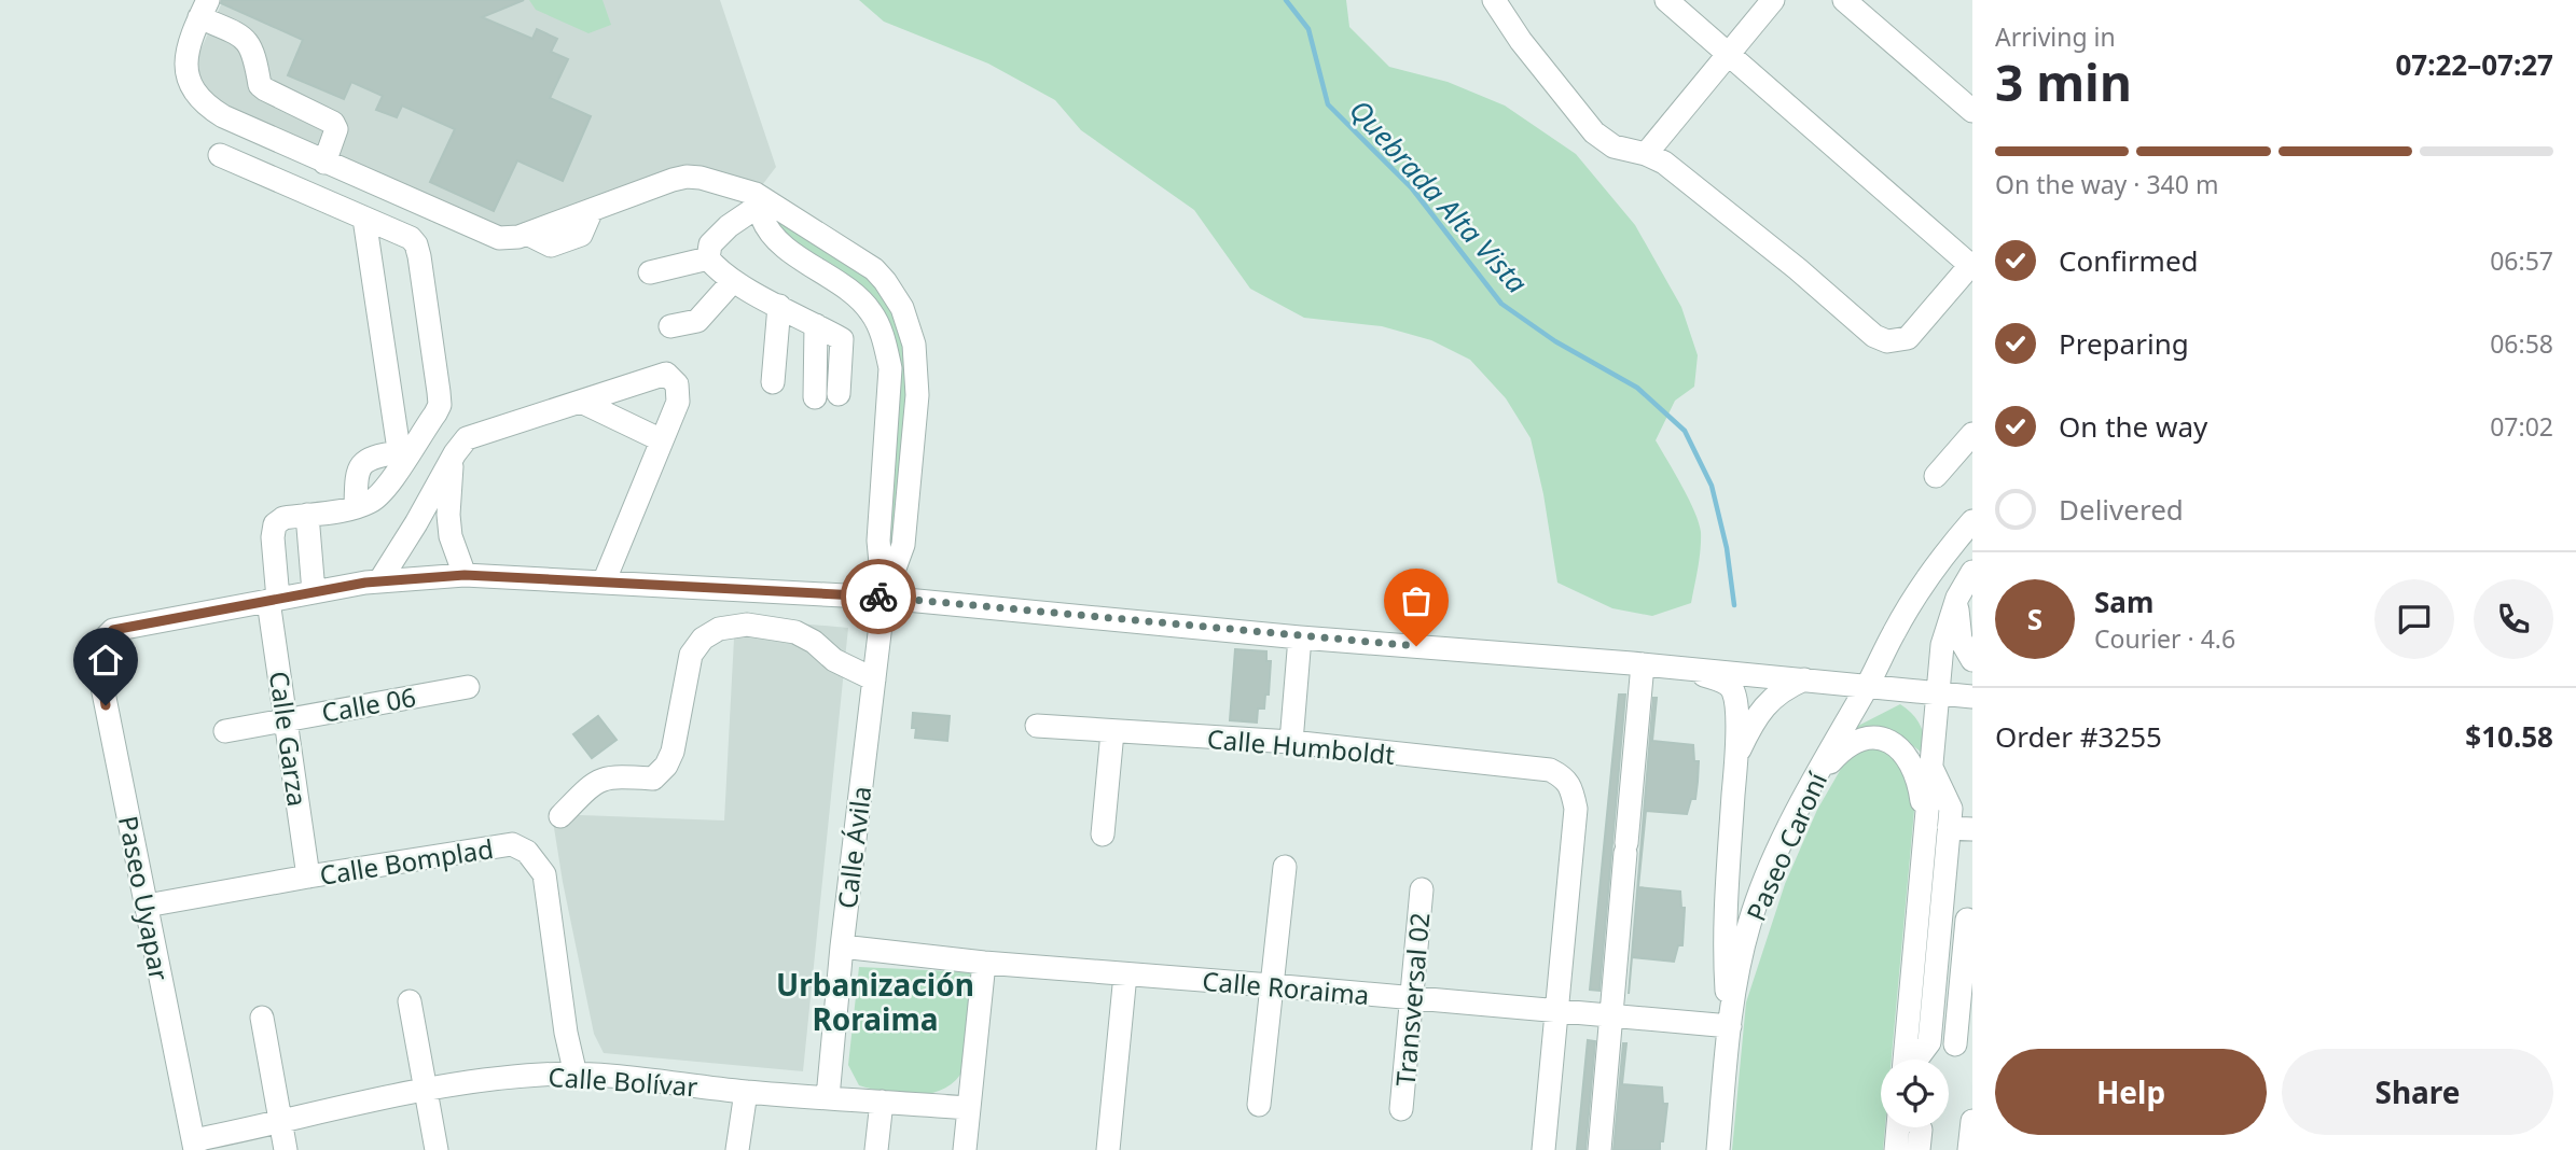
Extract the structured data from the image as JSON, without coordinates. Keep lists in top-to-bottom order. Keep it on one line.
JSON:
{"streets":{"street":["Calle 06","Calle Garza","Calle Humboldt","Paseo Caroní","Calle Ávila","Calle Bomplad","Paseo Uyapar","Calle Roraima","Transversal 02","Calle Bolívar"]},"crossings":[["Calle 06","Calle Garza"],["Calle Garza","Calle Bomplad"],["Calle Garza","Paseo Uyapar"],["Calle Humboldt","Calle Roraima"],["Paseo Caroní","Calle Roraima"],["Calle Ávila","Calle Roraima"],["Calle Ávila","Calle Bolívar"],["Calle Bomplad","Paseo Uyapar"],["Calle Bomplad","Calle Bolívar"],["Paseo Uyapar","Calle Bolívar"],["Calle Roraima","Transversal 02"]],"districts":["Urbanización Roraima"],"water":["Quebrada Alta Vista"],"page":{"heading":["3 min","Arriving in","07:22–07:27"],"panel":["Sam","Courier · 4.6","Order #3255","$10.58"],"bar":"On the way · 340 m","list":[["Confirmed","06:57"],["Preparing","06:58"],["On the way","07:02"],"Delivered"],"round":"S","buttons":["Help","Share"]}}
